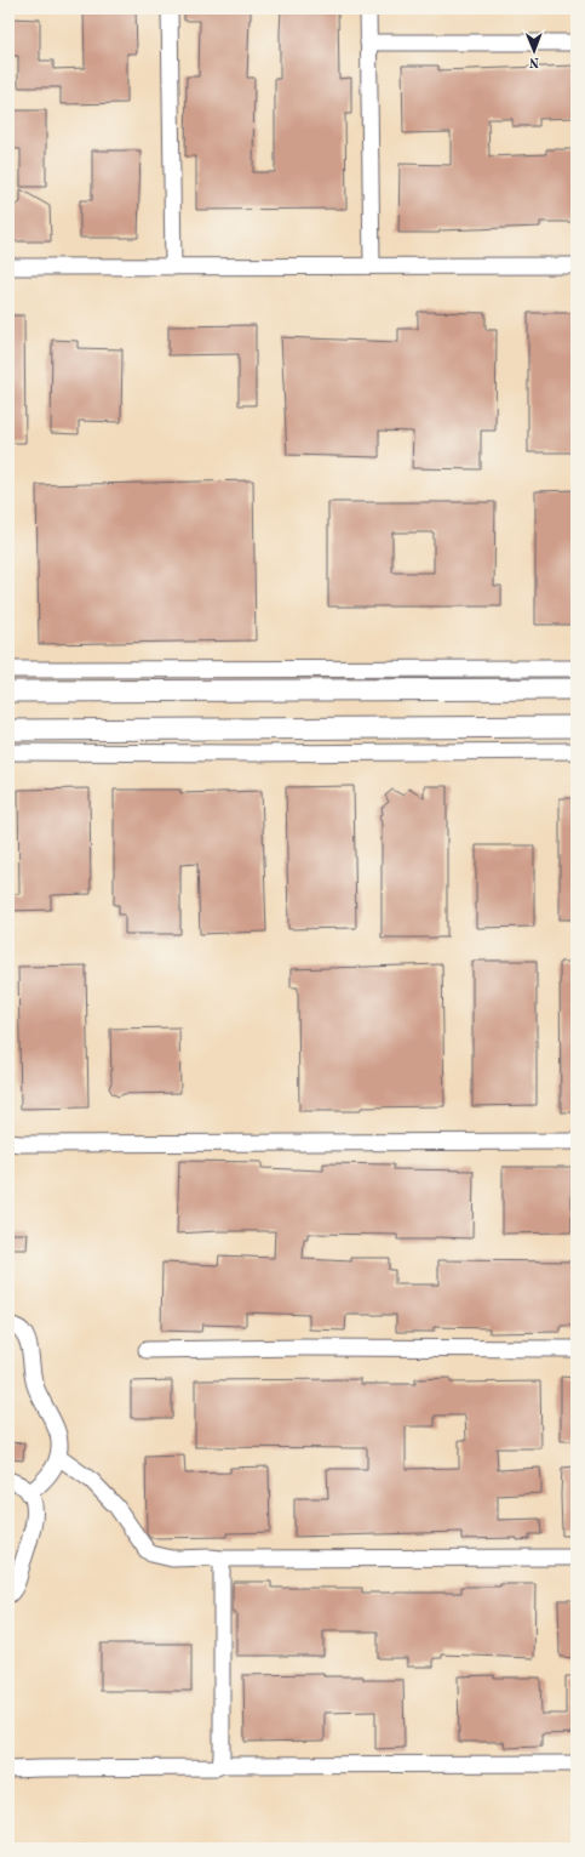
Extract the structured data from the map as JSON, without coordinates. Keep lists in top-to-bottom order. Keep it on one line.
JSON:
{"north":"bottom"}
